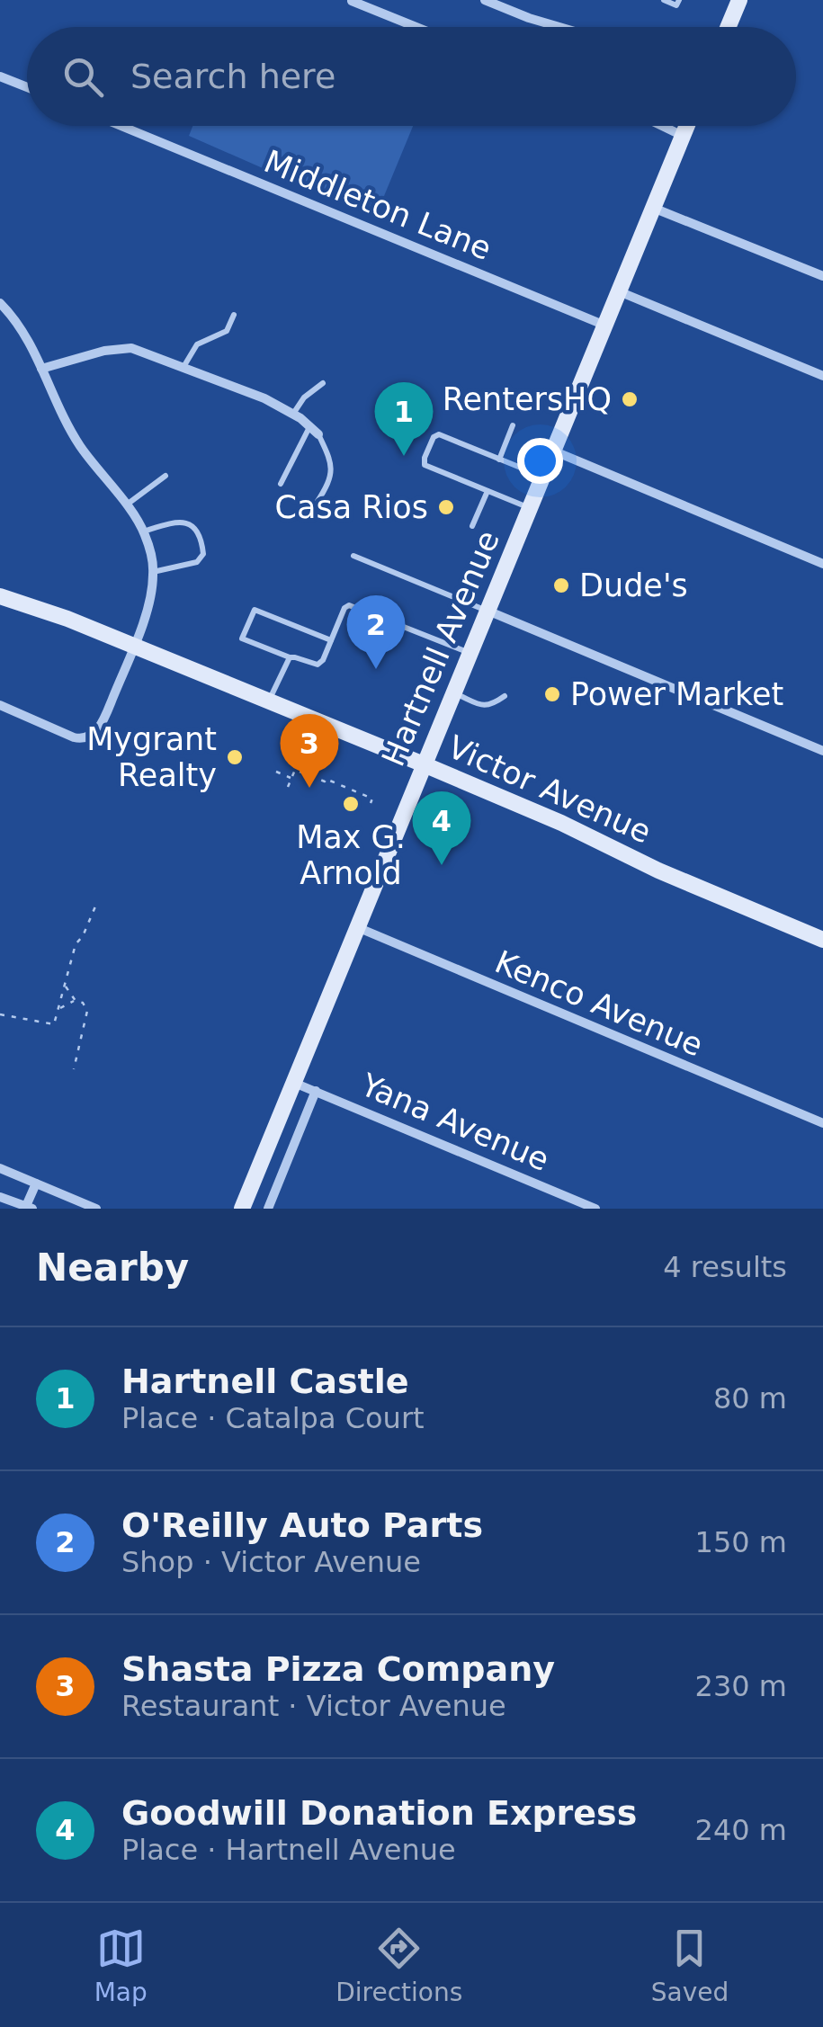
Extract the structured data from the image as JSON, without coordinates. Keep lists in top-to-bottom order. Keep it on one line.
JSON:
{"streets":{"main road":["Hartnell Avenue","Victor Avenue"],"street":["Middleton Lane","Kenco Avenue","Yana Avenue"]},"crossings":[["Middleton Lane","Hartnell Avenue"],["Hartnell Avenue","Victor Avenue"],["Hartnell Avenue","Kenco Avenue"],["Hartnell Avenue","Yana Avenue"]],"places":["RentersHQ","Casa Rios","Dude's","Power Market","Mygrant Realty","Max G. Arnold"],"page":{"search":"Search here","pins":["1","2","3","4"],"heading":["Nearby","4 results"],"list":[{"mark":"1","name":"Hartnell Castle","note":"Place · Catalpa Court","value":"80 m"},{"mark":"2","name":"O'Reilly Auto Parts","note":"Shop · Victor Avenue","value":"150 m"},{"mark":"3","name":"Shasta Pizza Company","note":"Restaurant · Victor Avenue","value":"230 m"},{"mark":"4","name":"Goodwill Donation Express","note":"Place · Hartnell Avenue","value":"240 m"}],"nav":["Map","Directions","Saved"]}}
